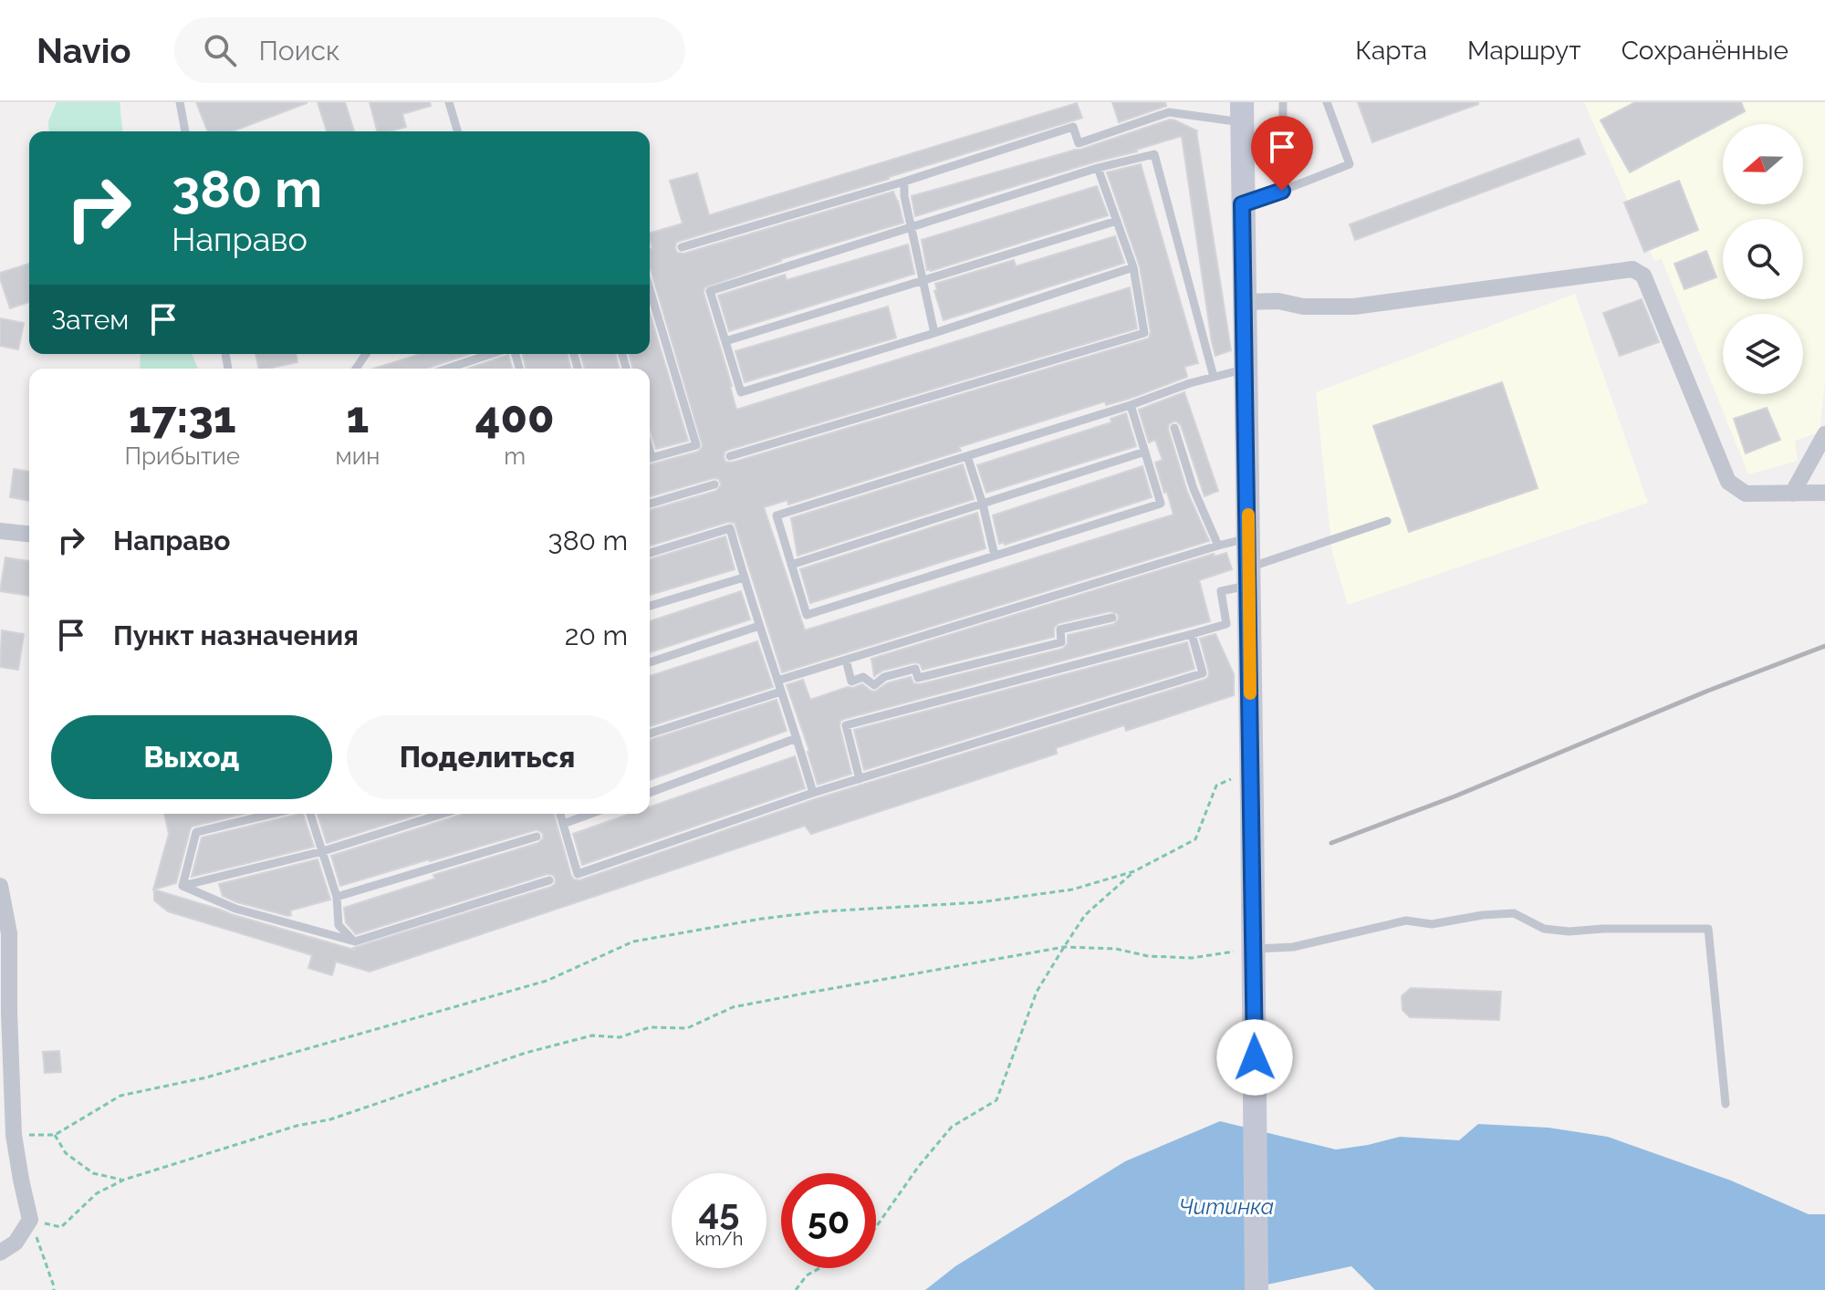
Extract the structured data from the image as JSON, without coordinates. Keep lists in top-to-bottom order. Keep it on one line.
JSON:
{"water":["Читинка"],"north":"left","page":{"header":"Navio","search":"Поиск","nav":["Карта","Маршрут","Сохранённые"],"turn":["380 m","Направо"],"then":"Затем","eta":["17:31","Прибытие","1","мин","400","m"],"list":[{"name":"Направо","value":"380 m"},{"name":"Пункт назначения","value":"20 m"}],"buttons":["Выход","Поделиться"],"speed":"45 km/h","limit":"50"}}
